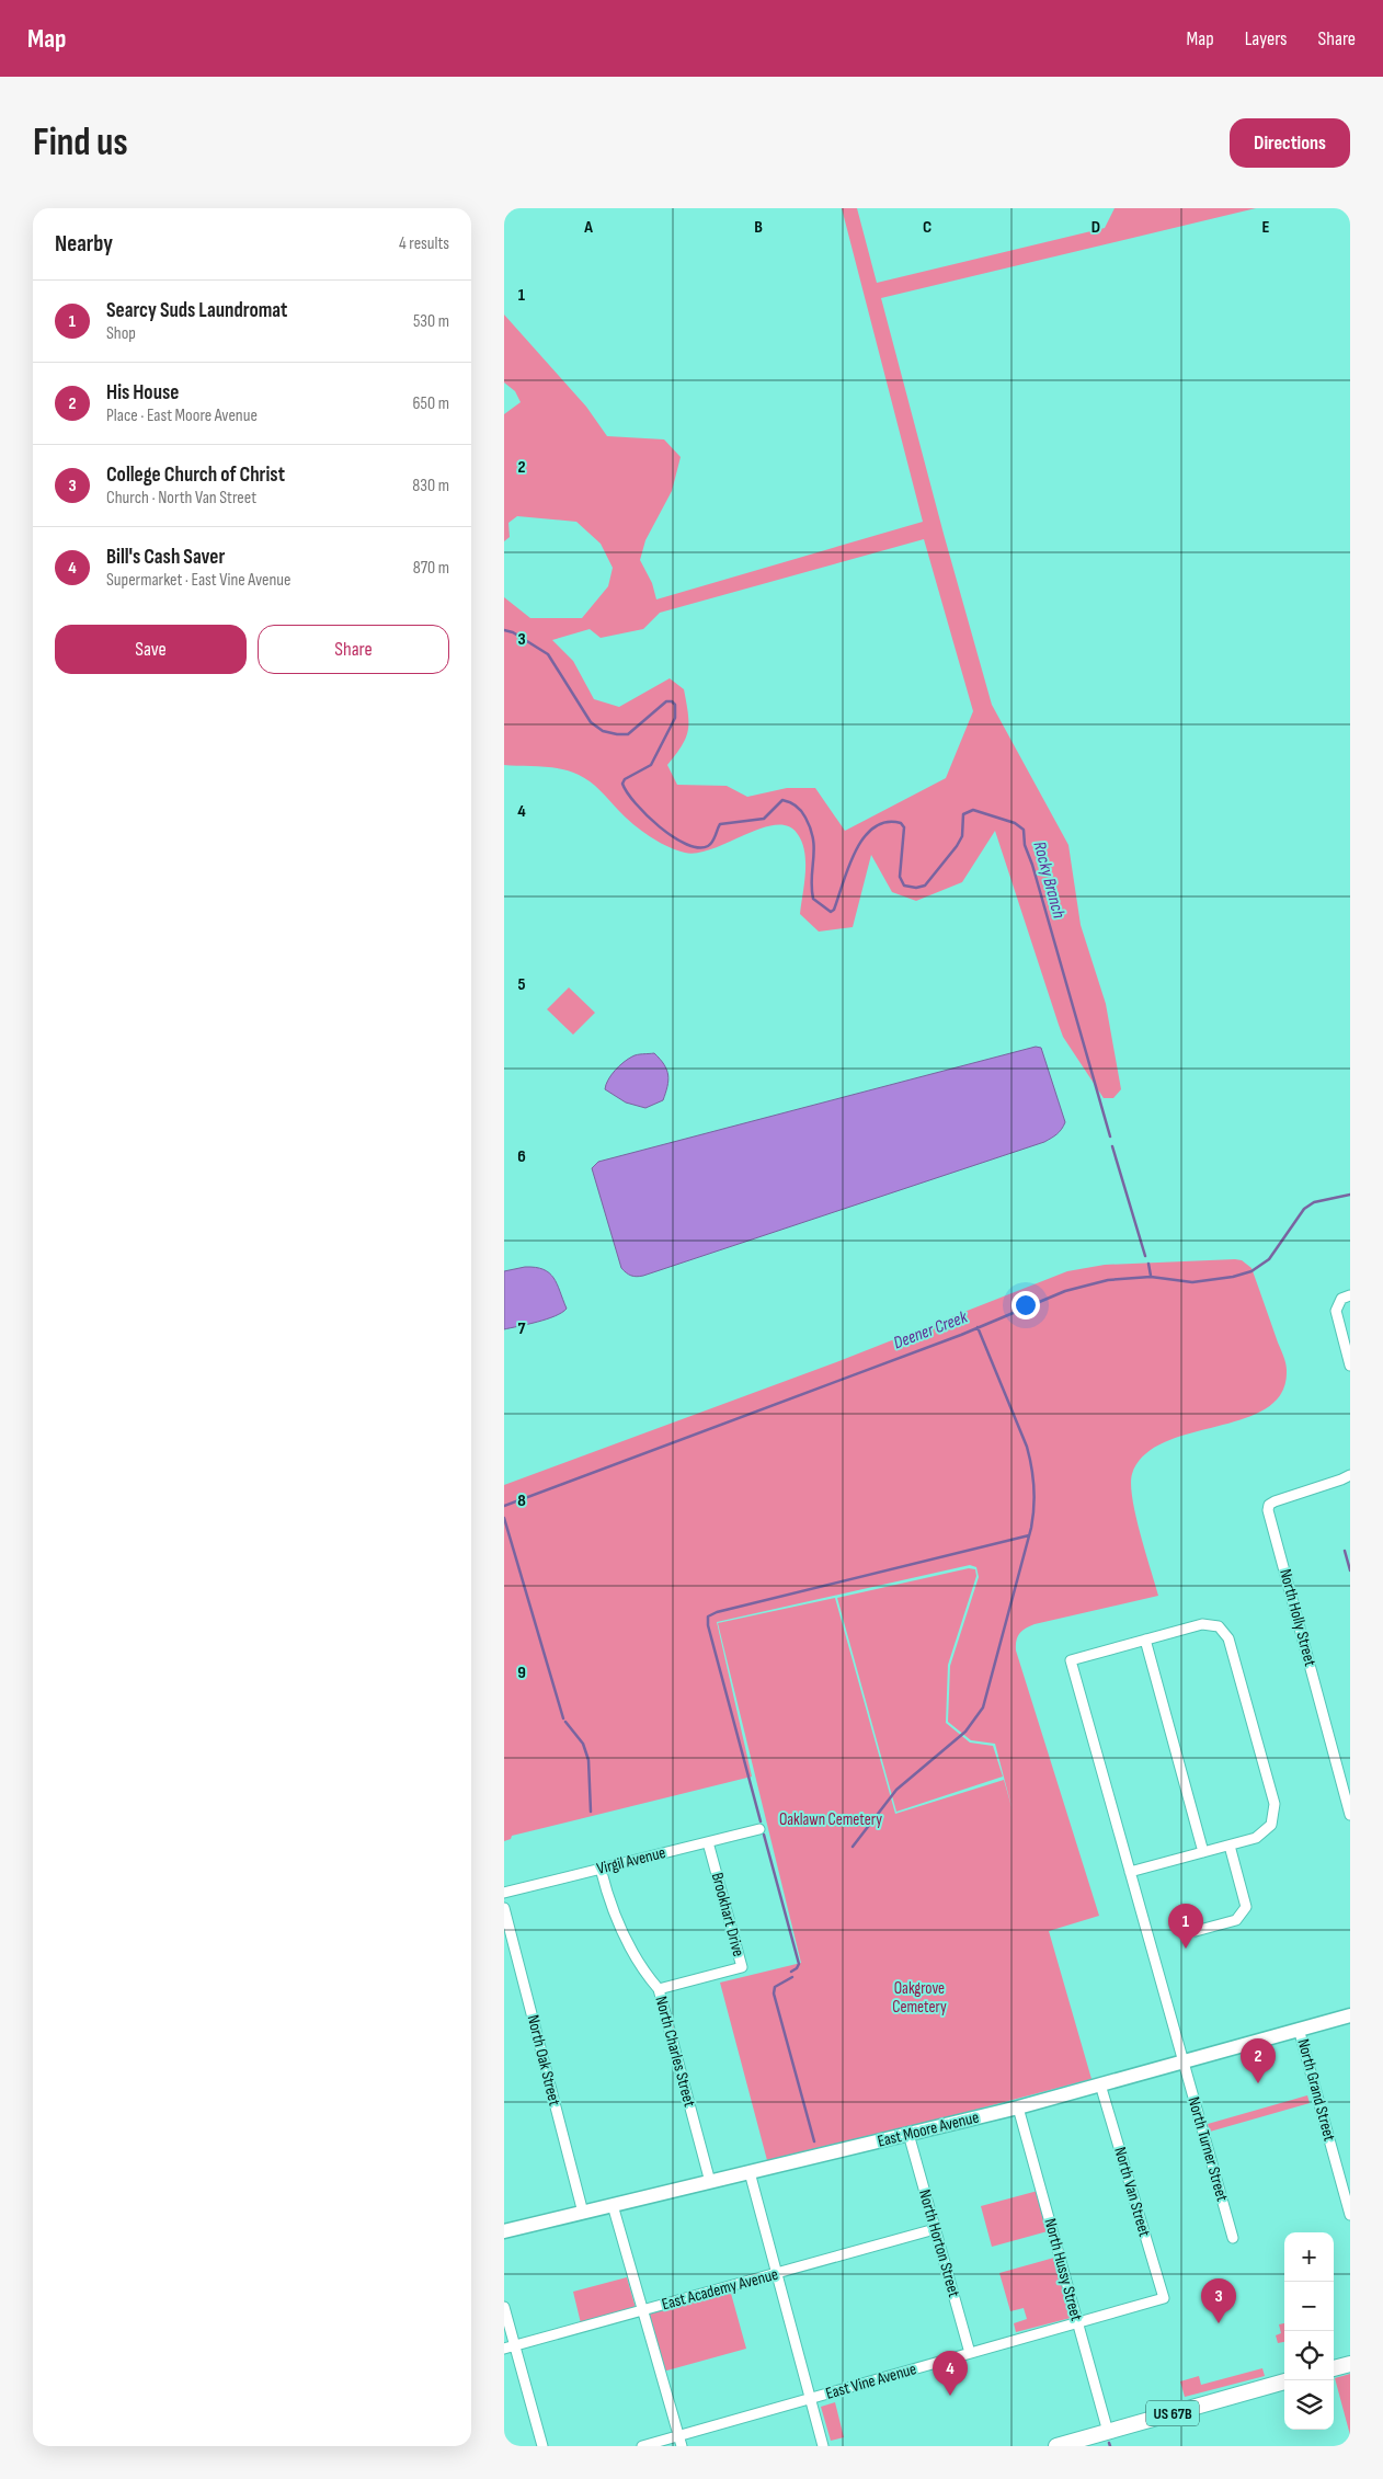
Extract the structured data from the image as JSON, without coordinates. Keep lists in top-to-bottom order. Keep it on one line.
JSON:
{"streets":{"main road":["US 67B"],"street":["North Holly Street","Virgil Avenue","Brookhart Drive","North Charles Street","North Oak Street","North Grand Street","East Moore Avenue","North Turner Street","North Van Street","North Horton Street","North Hussy Street","East Academy Avenue","East Vine Avenue"]},"crossings":[["Virgil Avenue","Brookhart Drive"],["Virgil Avenue","North Charles Street"],["Brookhart Drive","North Charles Street"],["North Charles Street","East Moore Avenue"],["North Oak Street","East Moore Avenue"],["North Grand Street","East Moore Avenue"],["East Moore Avenue","North Turner Street"],["East Moore Avenue","North Van Street"],["East Moore Avenue","North Horton Street"],["East Moore Avenue","North Hussy Street"],["North Van Street","East Vine Avenue"],["North Horton Street","East Academy Avenue"],["North Horton Street","East Vine Avenue"],["North Hussy Street","East Vine Avenue"],["North Hussy Street","US 67B"]],"water":["Rocky Branch","Deener Creek"],"parks":["Oaklawn Cemetery","Oakgrove Cemetery"],"page":{"header":"Map","nav":["Map","Layers","Share"],"buttons":["Directions",["Save","Share"]],"title":"Find us","heading":["Nearby","4 results"],"list":[{"mark":"1","name":"Searcy Suds Laundromat","note":"Shop","value":"530 m"},{"mark":"2","name":"His House","note":"Place · East Moore Avenue","value":"650 m"},{"mark":"3","name":"College Church of Christ","note":"Church · North Van Street","value":"830 m"},{"mark":"4","name":"Bill's Cash Saver","note":"Supermarket · East Vine Avenue","value":"870 m"}],"pins":["1","2","3","4"],"map_buttons":["+","−"]},"grid":{"columns":["A","B","C","D","E"],"rows":["1","2","3","4","5","6","7","8","9"]}}
